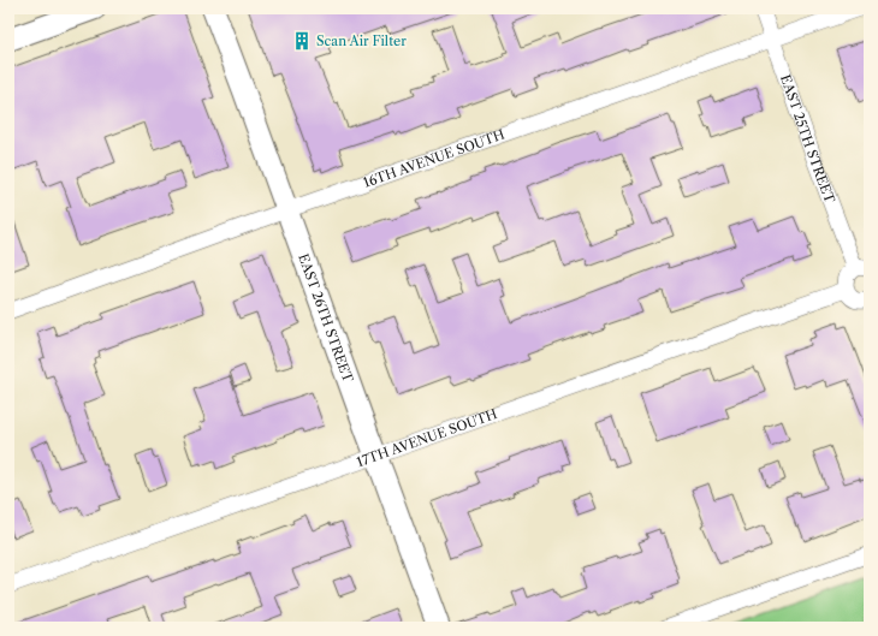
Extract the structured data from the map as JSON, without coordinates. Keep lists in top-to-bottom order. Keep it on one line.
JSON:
{"streets":{"street":["EAST 25TH STREET","16TH AVENUE SOUTH","EAST 26TH STREET","17TH AVENUE SOUTH"]},"crossings":[["EAST 25TH STREET","16TH AVENUE SOUTH"],["16TH AVENUE SOUTH","EAST 26TH STREET"],["EAST 26TH STREET","17TH AVENUE SOUTH"]],"places":{"building":["Scan Air Filter"]}}
